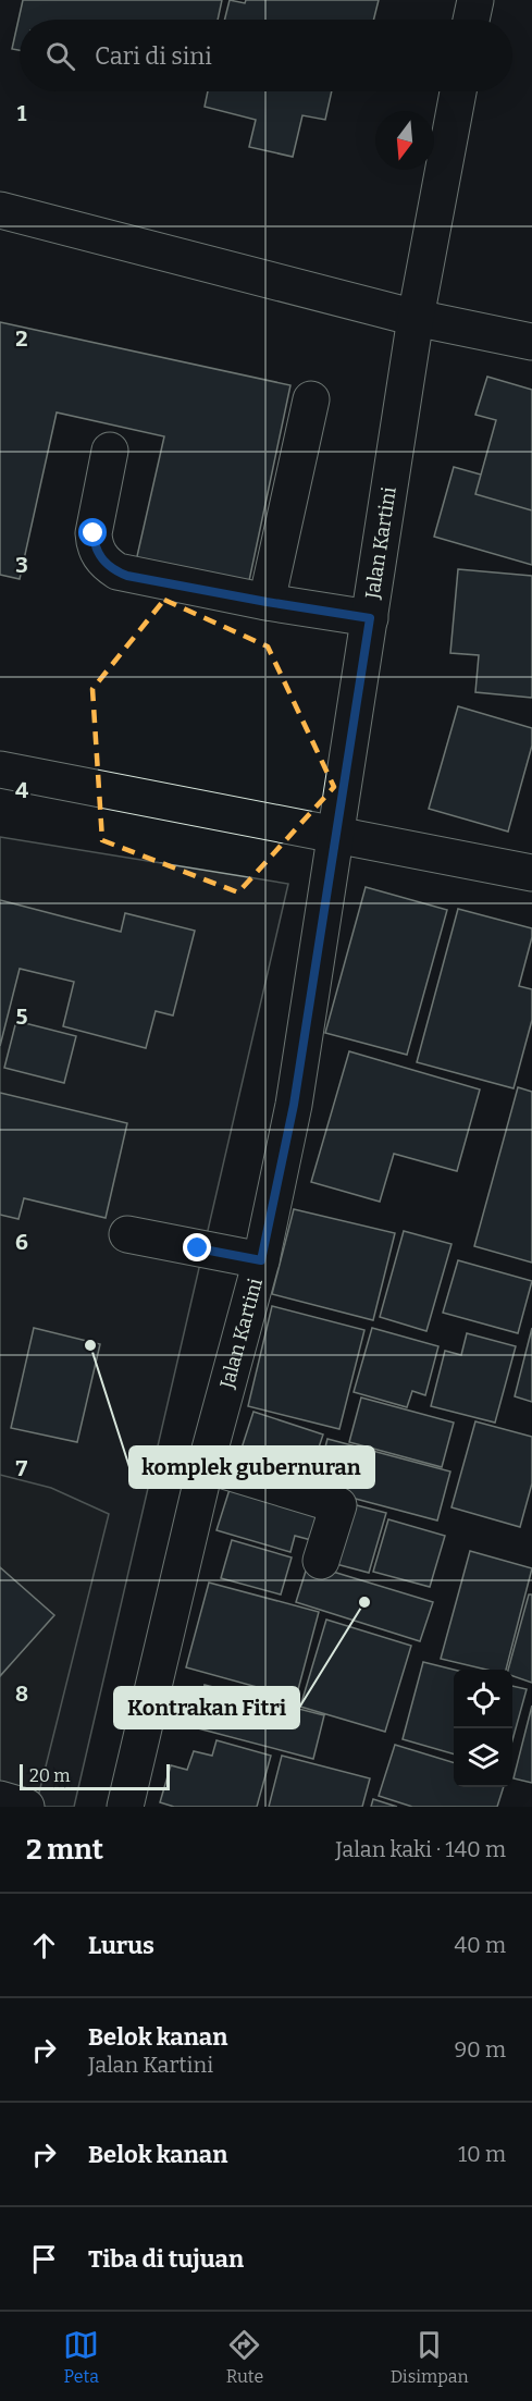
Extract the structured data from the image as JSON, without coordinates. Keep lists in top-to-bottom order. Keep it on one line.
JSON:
{"streets":{"street":["Jalan Kartini"]},"places":["komplek gubernuran","Kontrakan Fitri"],"scale_bar":"20 m","north":"bottom","page":{"search":"Cari di sini","scale":"20 m","heading":["2 mnt","Jalan kaki · 140 m"],"list":[["Lurus","40 m"],["Belok kanan","Jalan Kartini","90 m"],["Belok kanan","10 m"],"Tiba di tujuan"],"nav":["Peta","Rute","Disimpan"]},"grid":{"rows":["1","2","3","4","5","6","7","8"]}}
